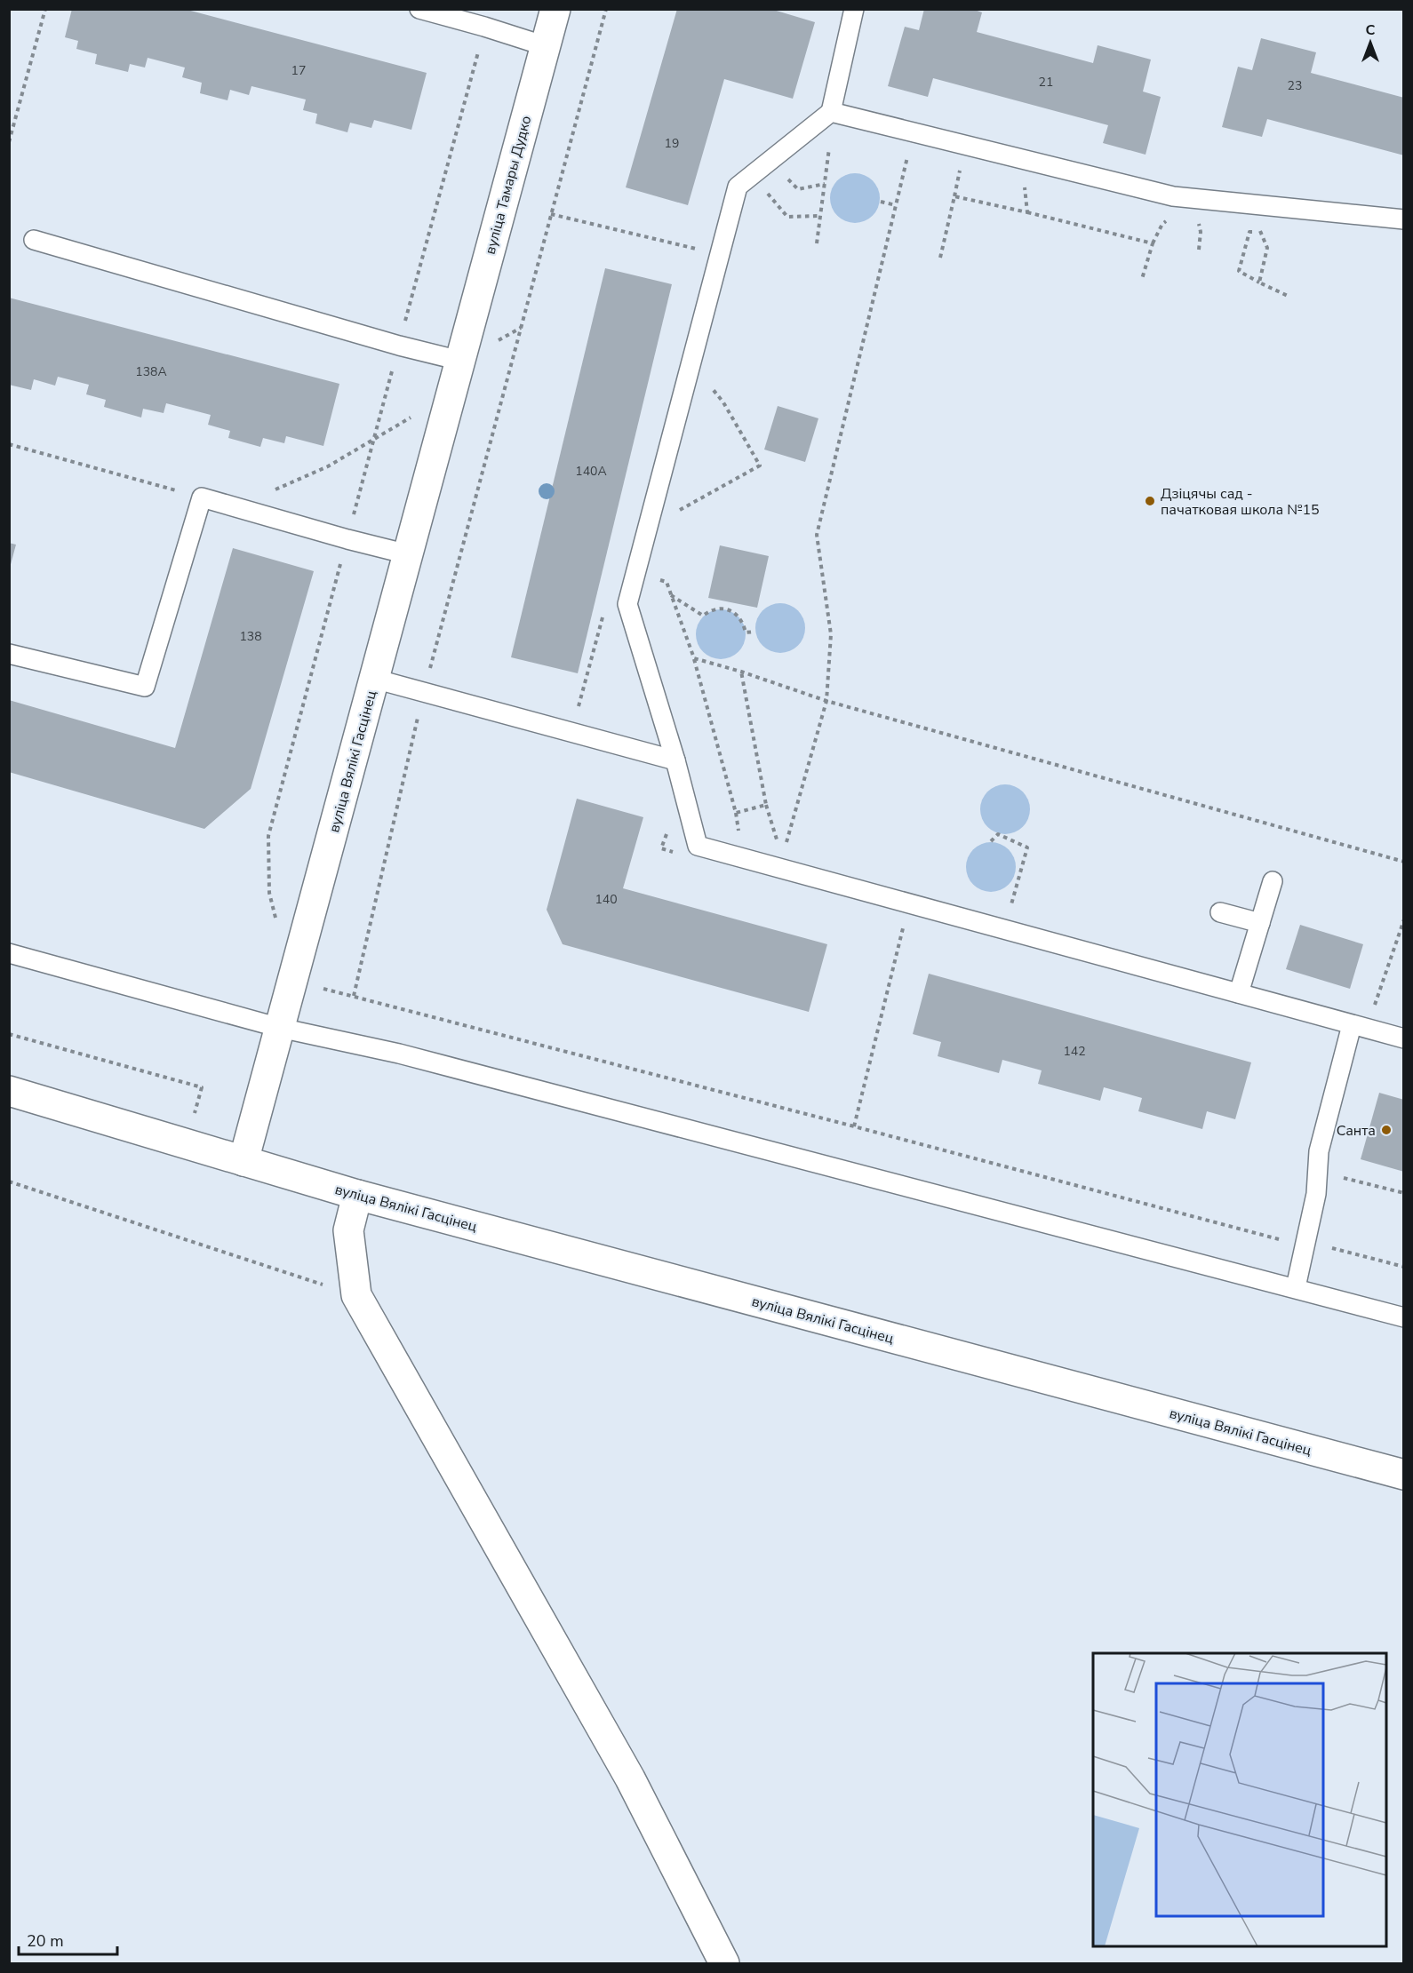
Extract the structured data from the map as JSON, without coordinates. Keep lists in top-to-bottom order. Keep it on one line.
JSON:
{"streets":{"street":["вуліца Тамары Дудко","вуліца Вялікі Гасцінец"]},"crossings":[["вуліца Тамары Дудко","вуліца Вялікі Гасцінец"]],"places":["Дзіцячы сад - пачатковая школа №15","Санта"],"house_numbers":["17","21","23","19","138А","140А","138","140","142"],"scale_bar":"20 m","north":"top"}
